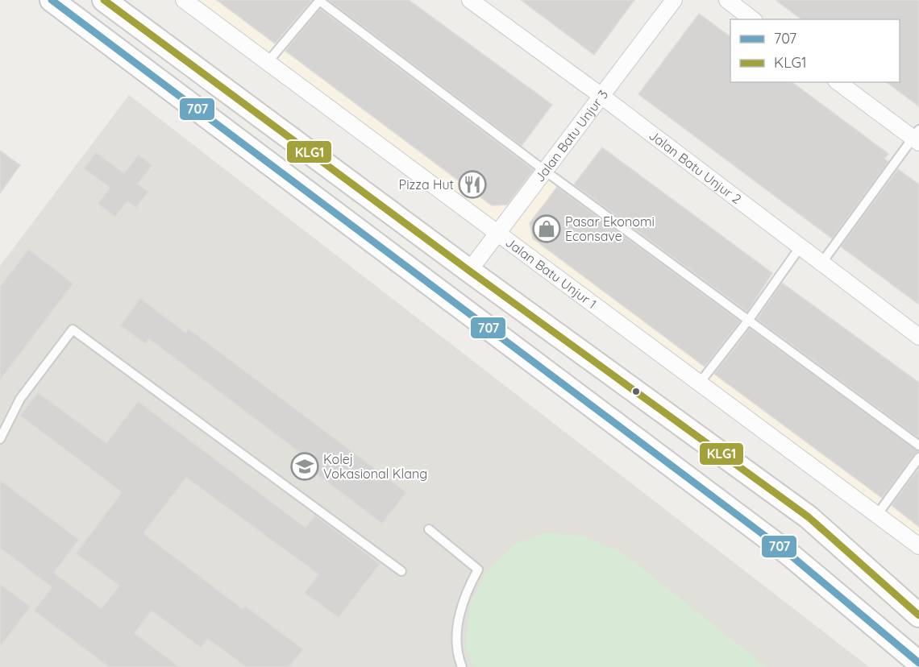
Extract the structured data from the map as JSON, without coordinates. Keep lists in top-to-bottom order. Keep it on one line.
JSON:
{"streets":{"street":["Jalan Batu Unjur 3","Jalan Batu Unjur 2","Jalan Batu Unjur 1"]},"crossings":[["Jalan Batu Unjur 3","Jalan Batu Unjur 2"],["Jalan Batu Unjur 3","Jalan Batu Unjur 1"]],"places":{"restaurant":["Pizza Hut"],"shop":["Pasar Ekonomi Econsave"],"school or university":["Kolej Vokasional Klang"]},"lines":["transit line 707","transit line KLG1"],"legend":["707","KLG1"]}
